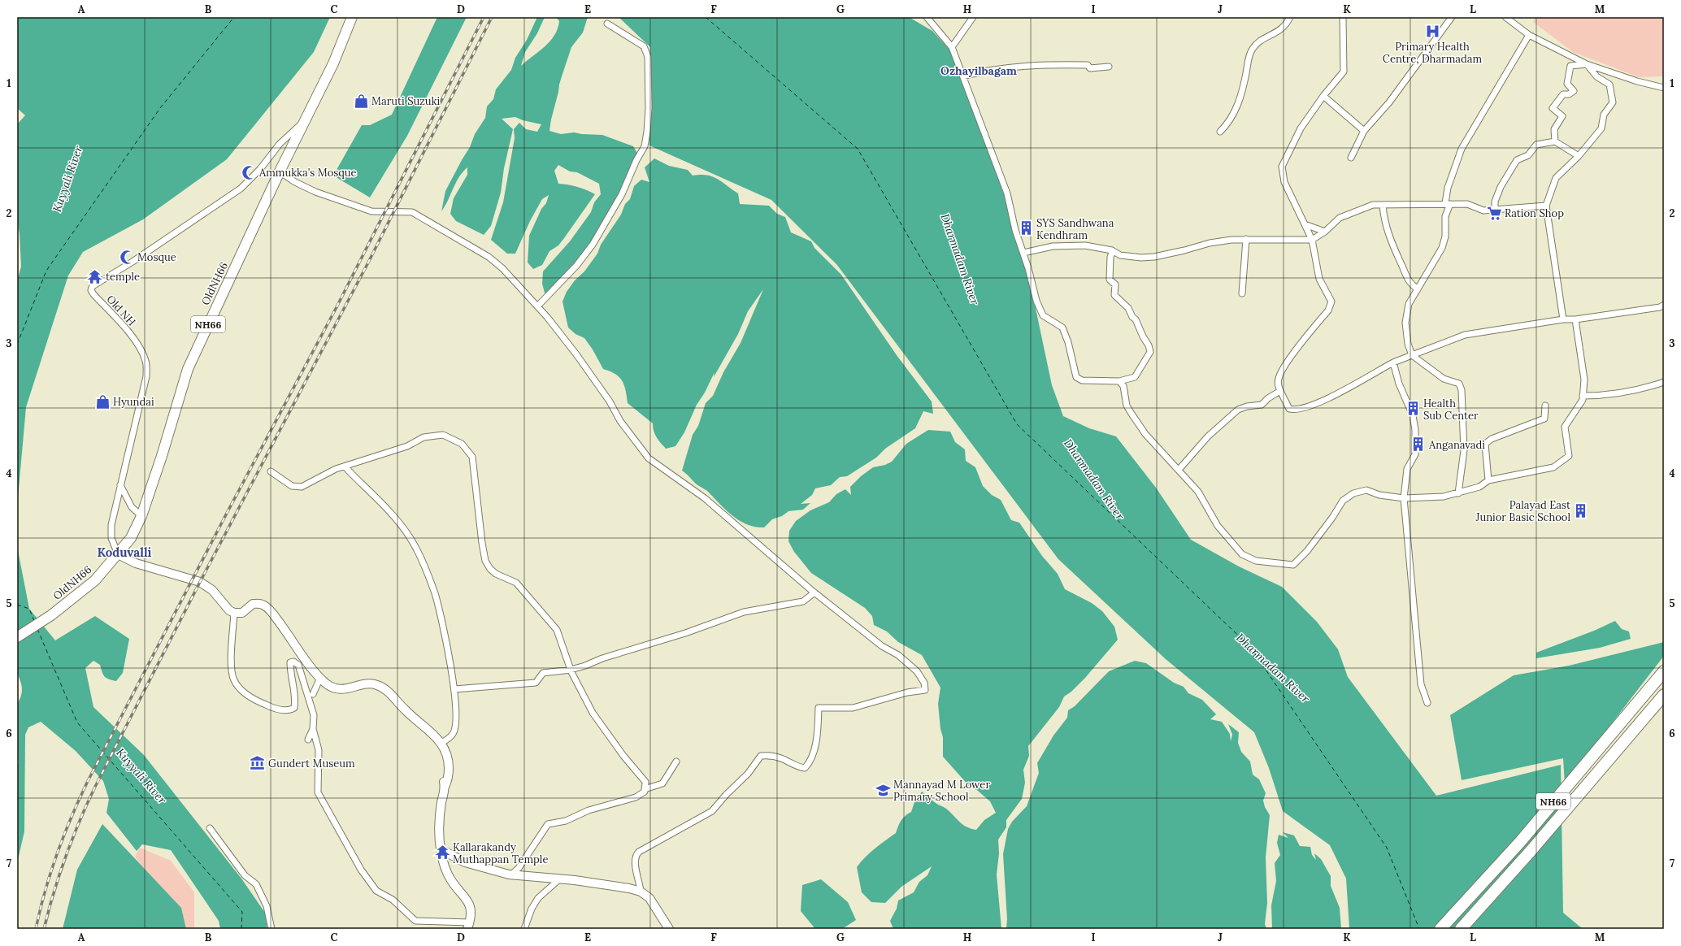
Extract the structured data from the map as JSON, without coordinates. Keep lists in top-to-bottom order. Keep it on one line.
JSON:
{"streets":{"highway":["NH66"],"main road":["OldNH66"],"street":["Old NH"]},"crossings":[["OldNH66","Old NH"]],"districts":["Ozhayilbagam","Koduvalli"],"water":["Kuyyali River","Dharmadam River"],"places":{"hospital":["Primary Health Centre, Dharmadam"],"shop":["Maruti Suzuki","Hyundai"],"mosque":["Ammukka's Mosque","Mosque"],"supermarket":["Ration Shop"],"building":["SYS Sandhwana Kendhram","Health Sub Center","Anganavadi","Palayad East Junior Basic School"],"temple":["temple","Kallarakandy Muthappan Temple"],"museum":["Gundert Museum"],"school or university":["Mannayad M Lower Primary School"]},"grid":{"columns":["A","B","C","D","E","F","G","H","I","J","K","L","M"],"rows":["1","2","3","4","5","6","7"]}}
